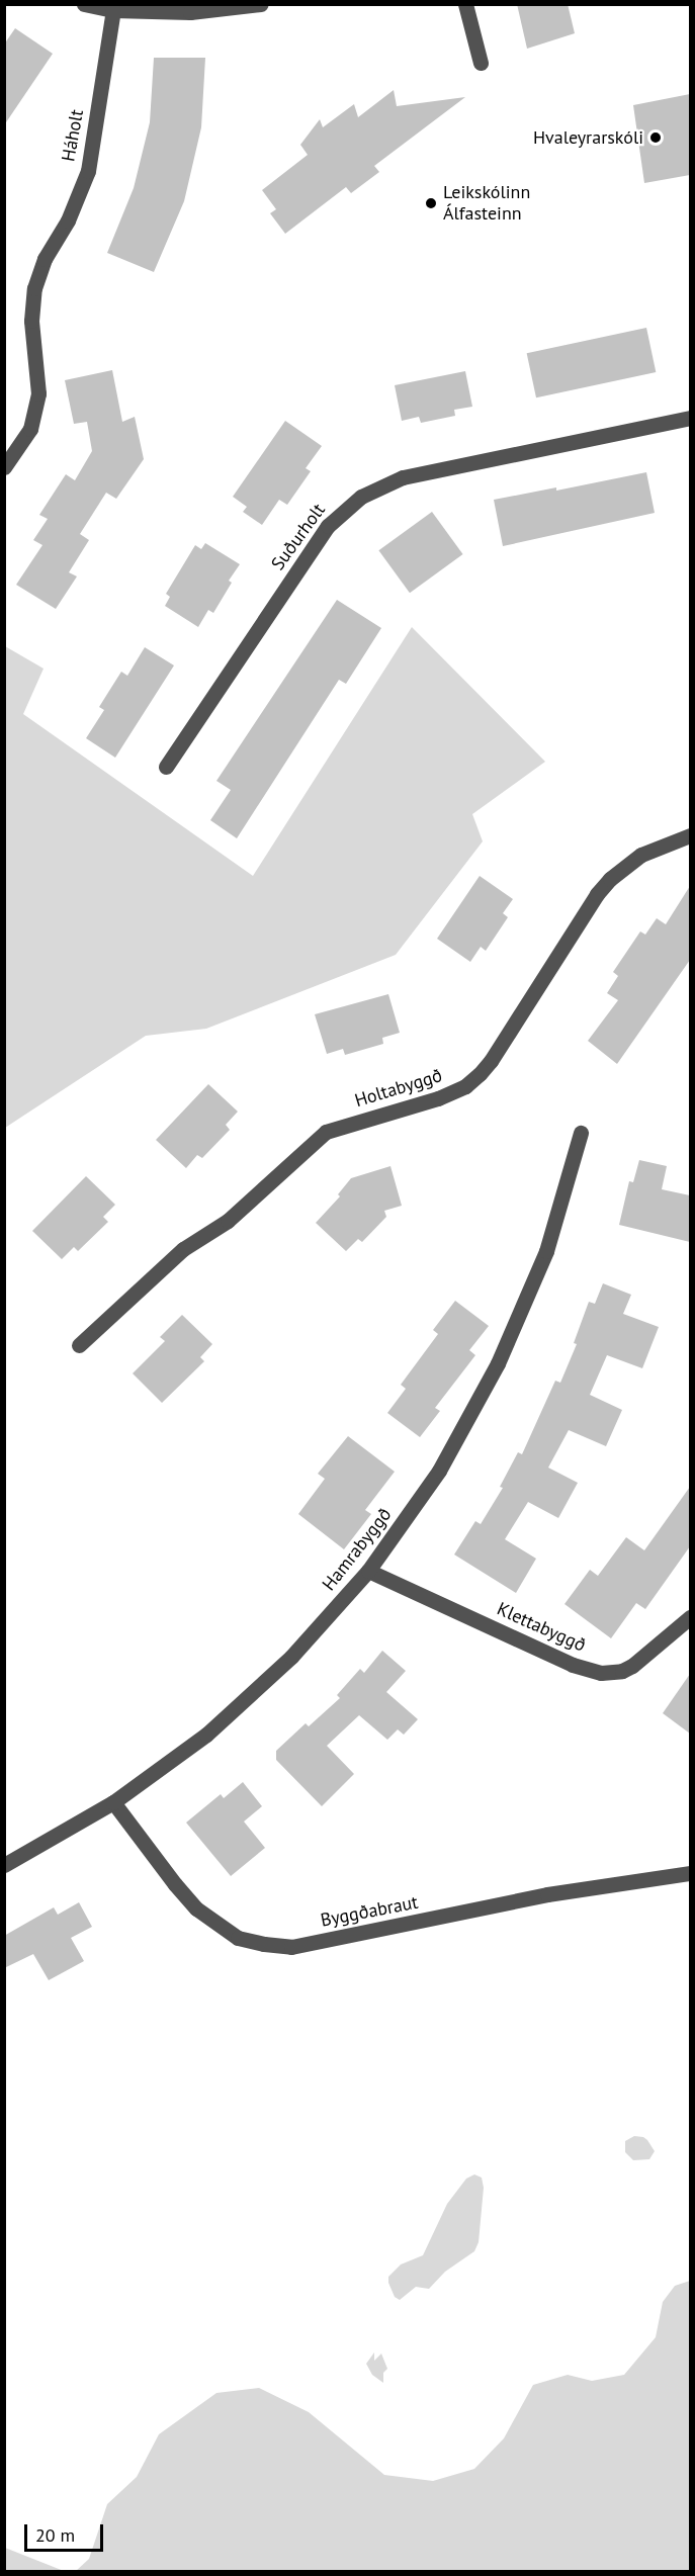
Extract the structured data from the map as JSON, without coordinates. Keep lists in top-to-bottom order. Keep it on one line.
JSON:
{"streets":{"street":["Háholt","Suðurholt","Holtabyggð","Hamrabyggð","Klettabyggð","Byggðabraut"]},"crossings":[["Hamrabyggð","Klettabyggð"],["Hamrabyggð","Byggðabraut"]],"places":["Hvaleyrarskóli","Leikskólinn Álfasteinn"],"scale_bar":"20 m"}
